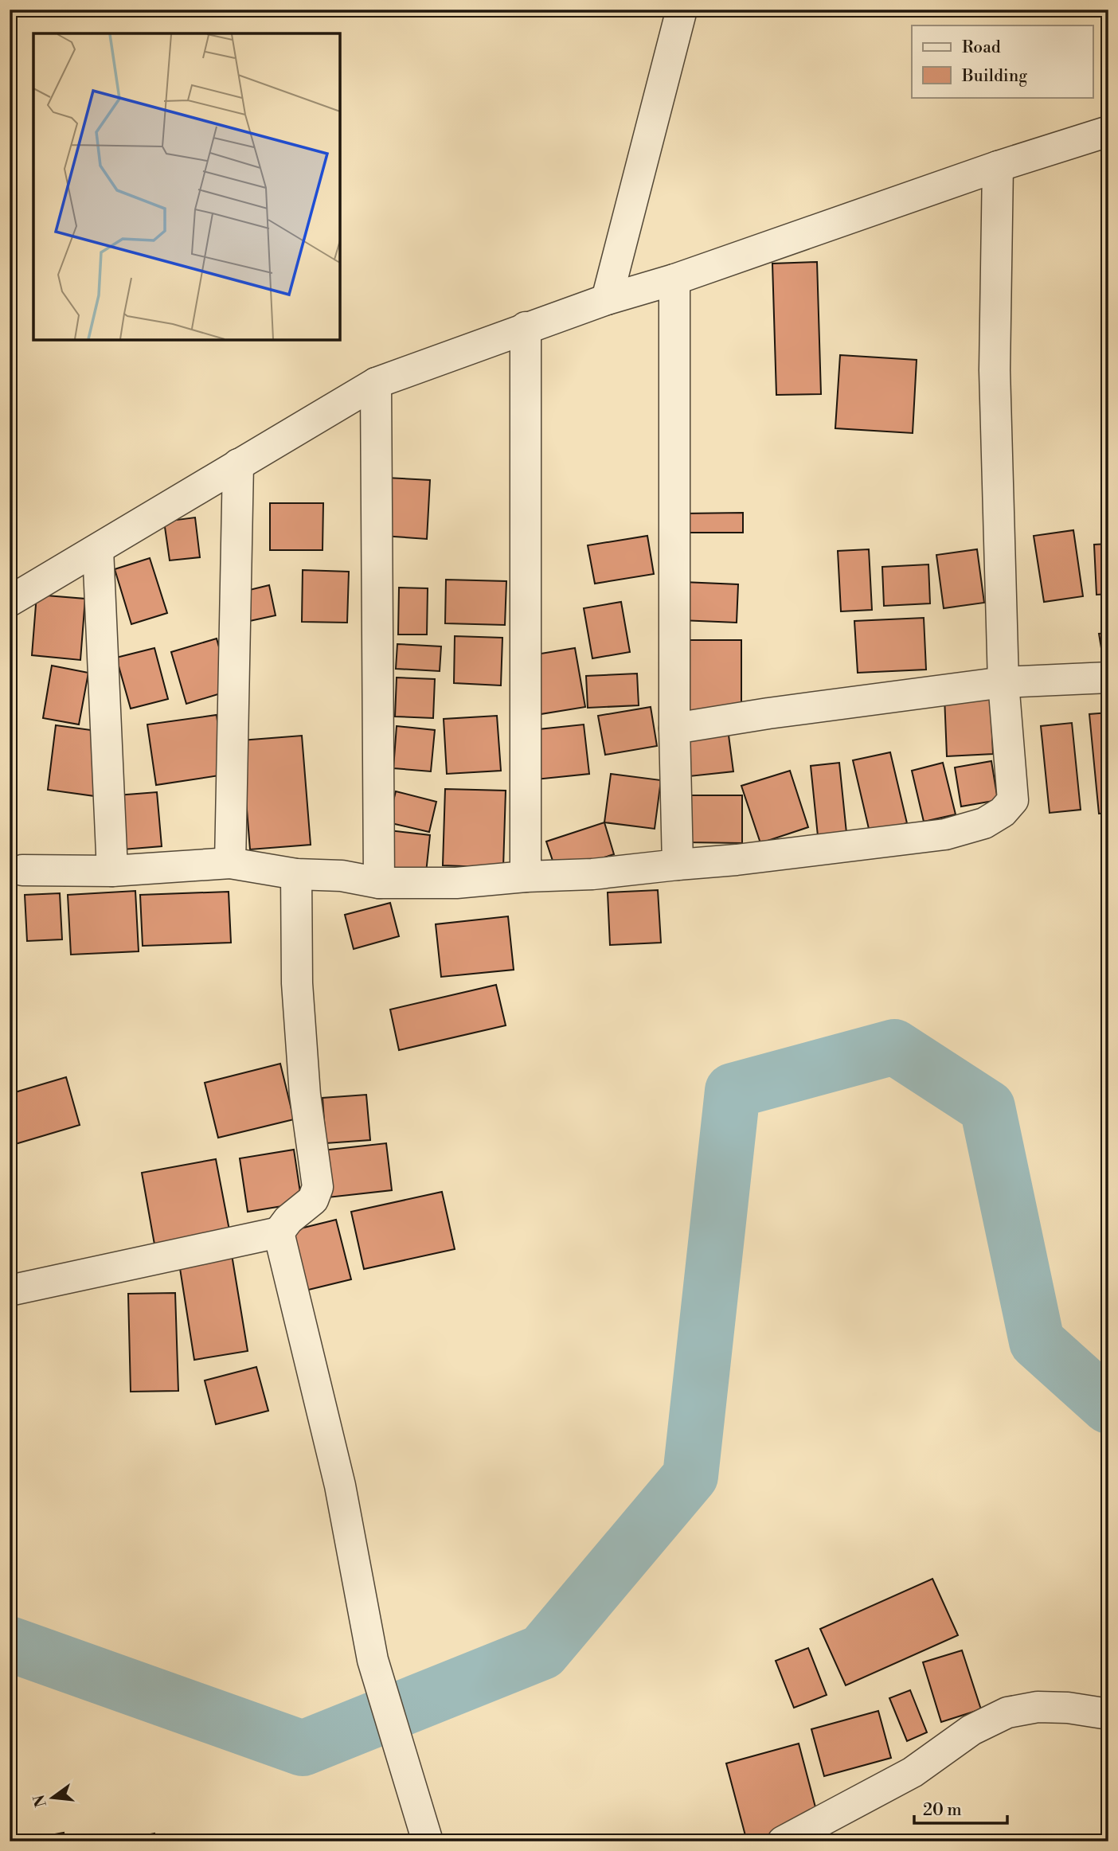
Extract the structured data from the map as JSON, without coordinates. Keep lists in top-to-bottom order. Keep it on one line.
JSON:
{"legend":["Road","Building"],"scale_bar":"20 m","north":"left"}
